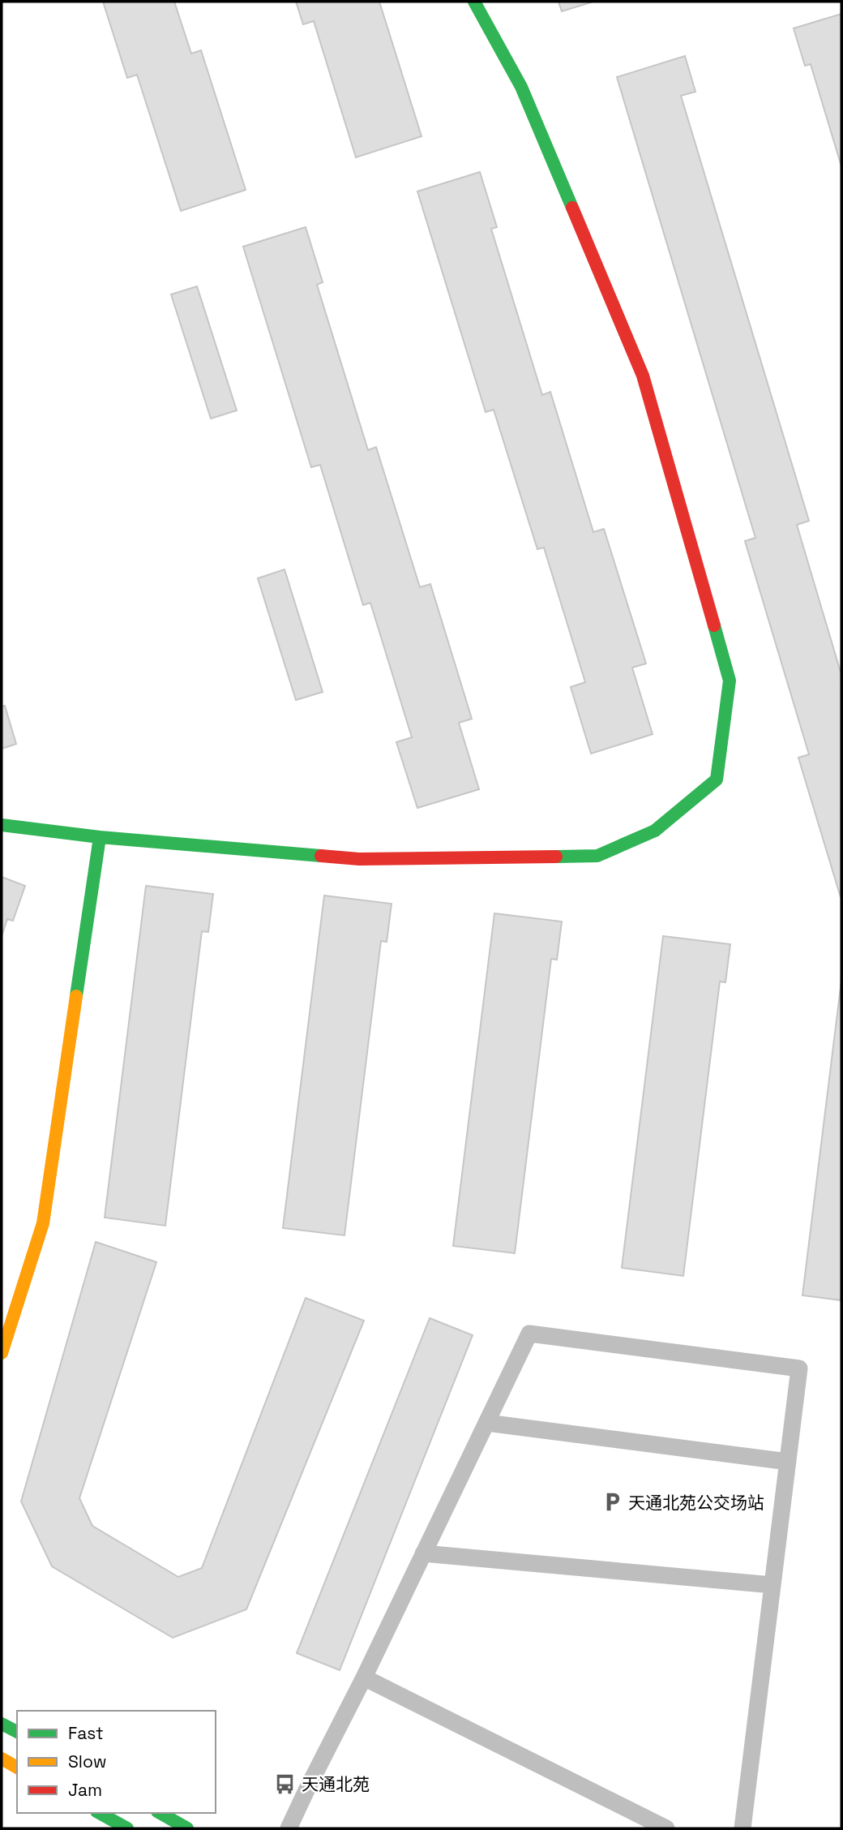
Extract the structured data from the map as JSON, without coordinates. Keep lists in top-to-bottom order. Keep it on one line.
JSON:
{"places":{"parking":["天通北苑公交场站"],"bus stop":["天通北苑"]},"legend":["Fast","Slow","Jam"]}
